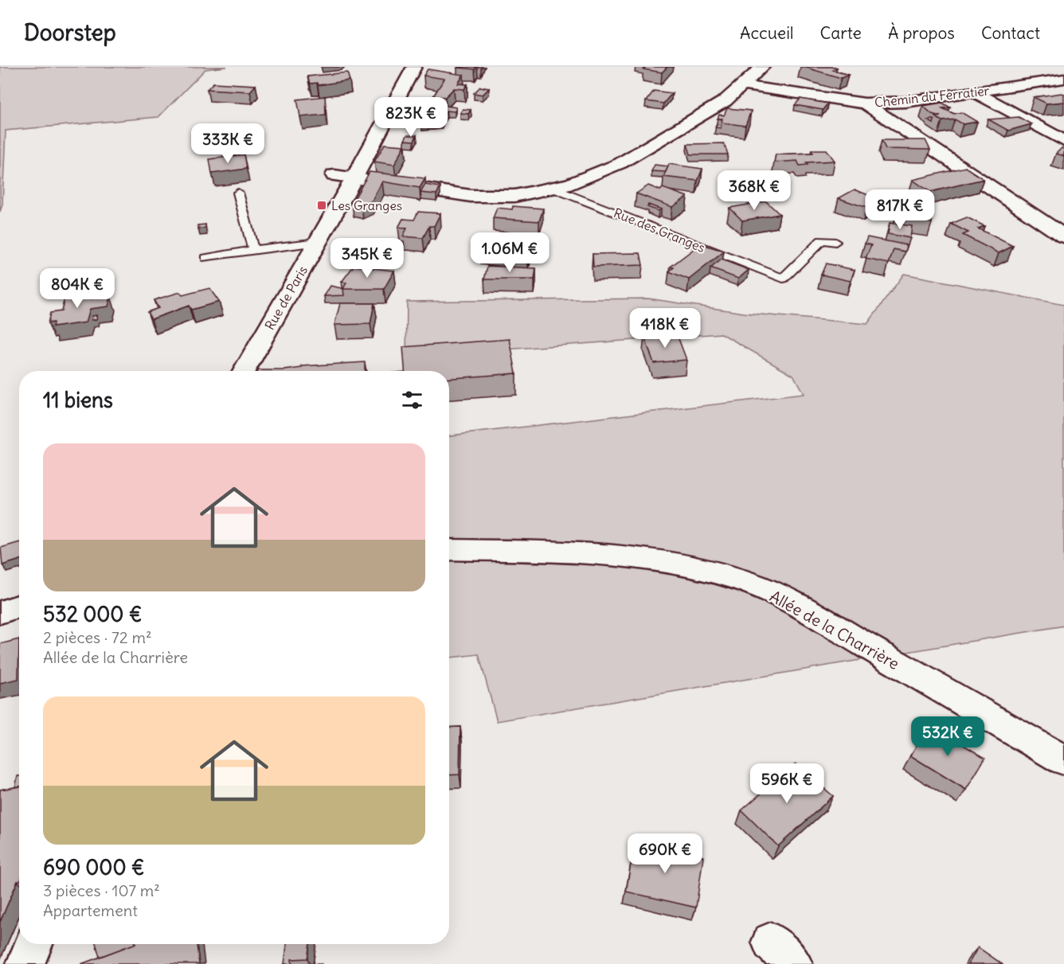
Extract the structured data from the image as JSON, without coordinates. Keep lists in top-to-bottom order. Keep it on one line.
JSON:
{"streets":{"street":["Chemin du Ferratier","Rue de Paris","Allée de la Charrière"],"lane":["Rue des Granges"]},"places":{"transit":["Les Granges"]},"page":{"header":"Doorstep","nav":["Accueil","Carte","À propos","Contact"],"price":["823K €","333K €","368K €","817K €","1.06M €","345K €","804K €","418K €","532K €","596K €","690K €"],"heading":"11 biens","list":[{"name":"532 000 €","note":"2 pièces · 72 m² · Allée de la Charrière"},{"name":"690 000 €","note":"3 pièces · 107 m² · Appartement"}]}}
